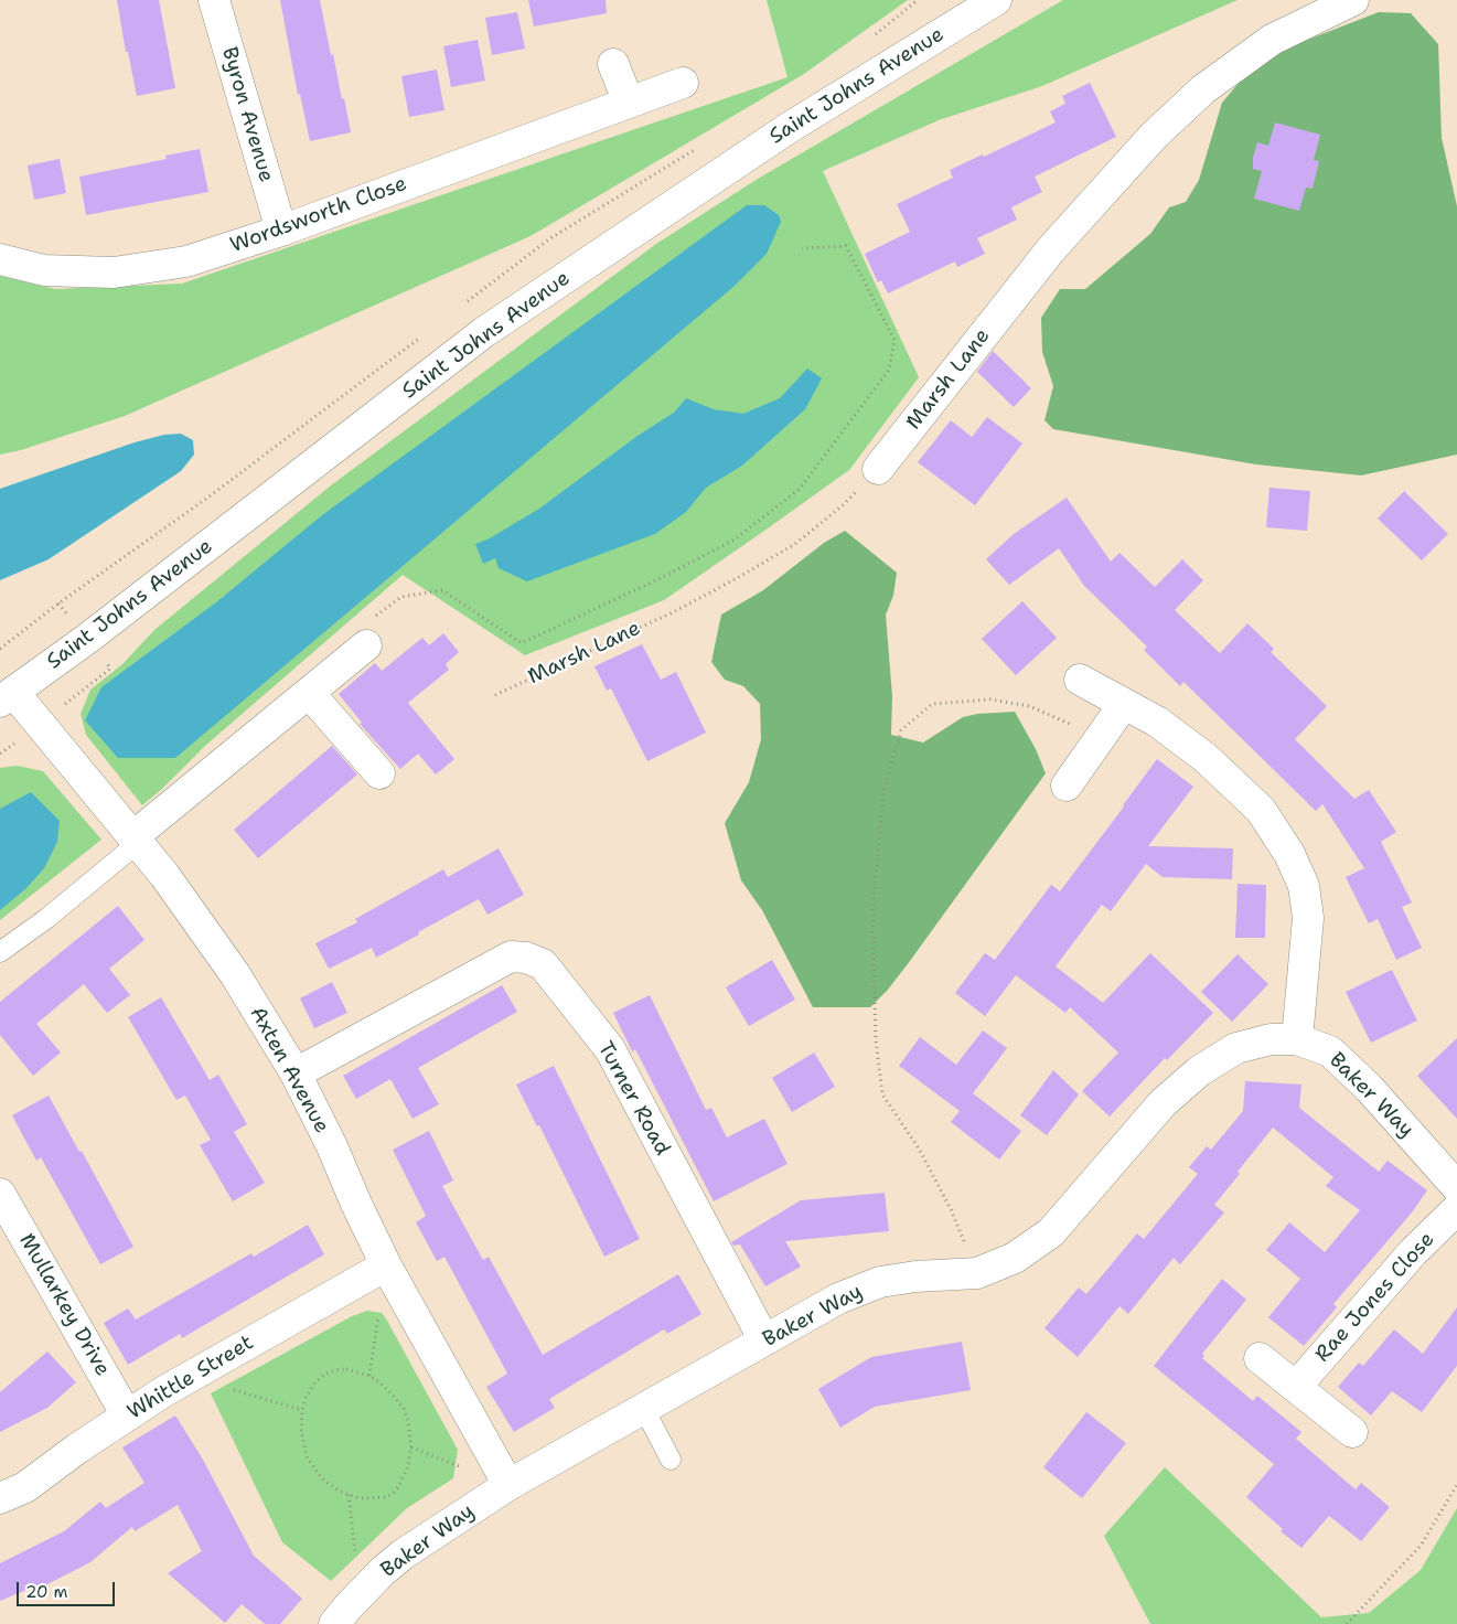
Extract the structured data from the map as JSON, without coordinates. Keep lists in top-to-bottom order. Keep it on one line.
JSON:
{"streets":{"main road":["Saint Johns Avenue","Byron Avenue","Wordsworth Close","Marsh Lane","Axten Avenue","Baker Way","Turner Road","Rae Jones Close","Mullarkey Drive","Whittle Street"]},"crossings":[["Saint Johns Avenue","Axten Avenue"],["Byron Avenue","Wordsworth Close"],["Axten Avenue","Baker Way"],["Axten Avenue","Turner Road"],["Axten Avenue","Whittle Street"],["Baker Way","Turner Road"],["Mullarkey Drive","Whittle Street"]],"scale_bar":"20 m"}
